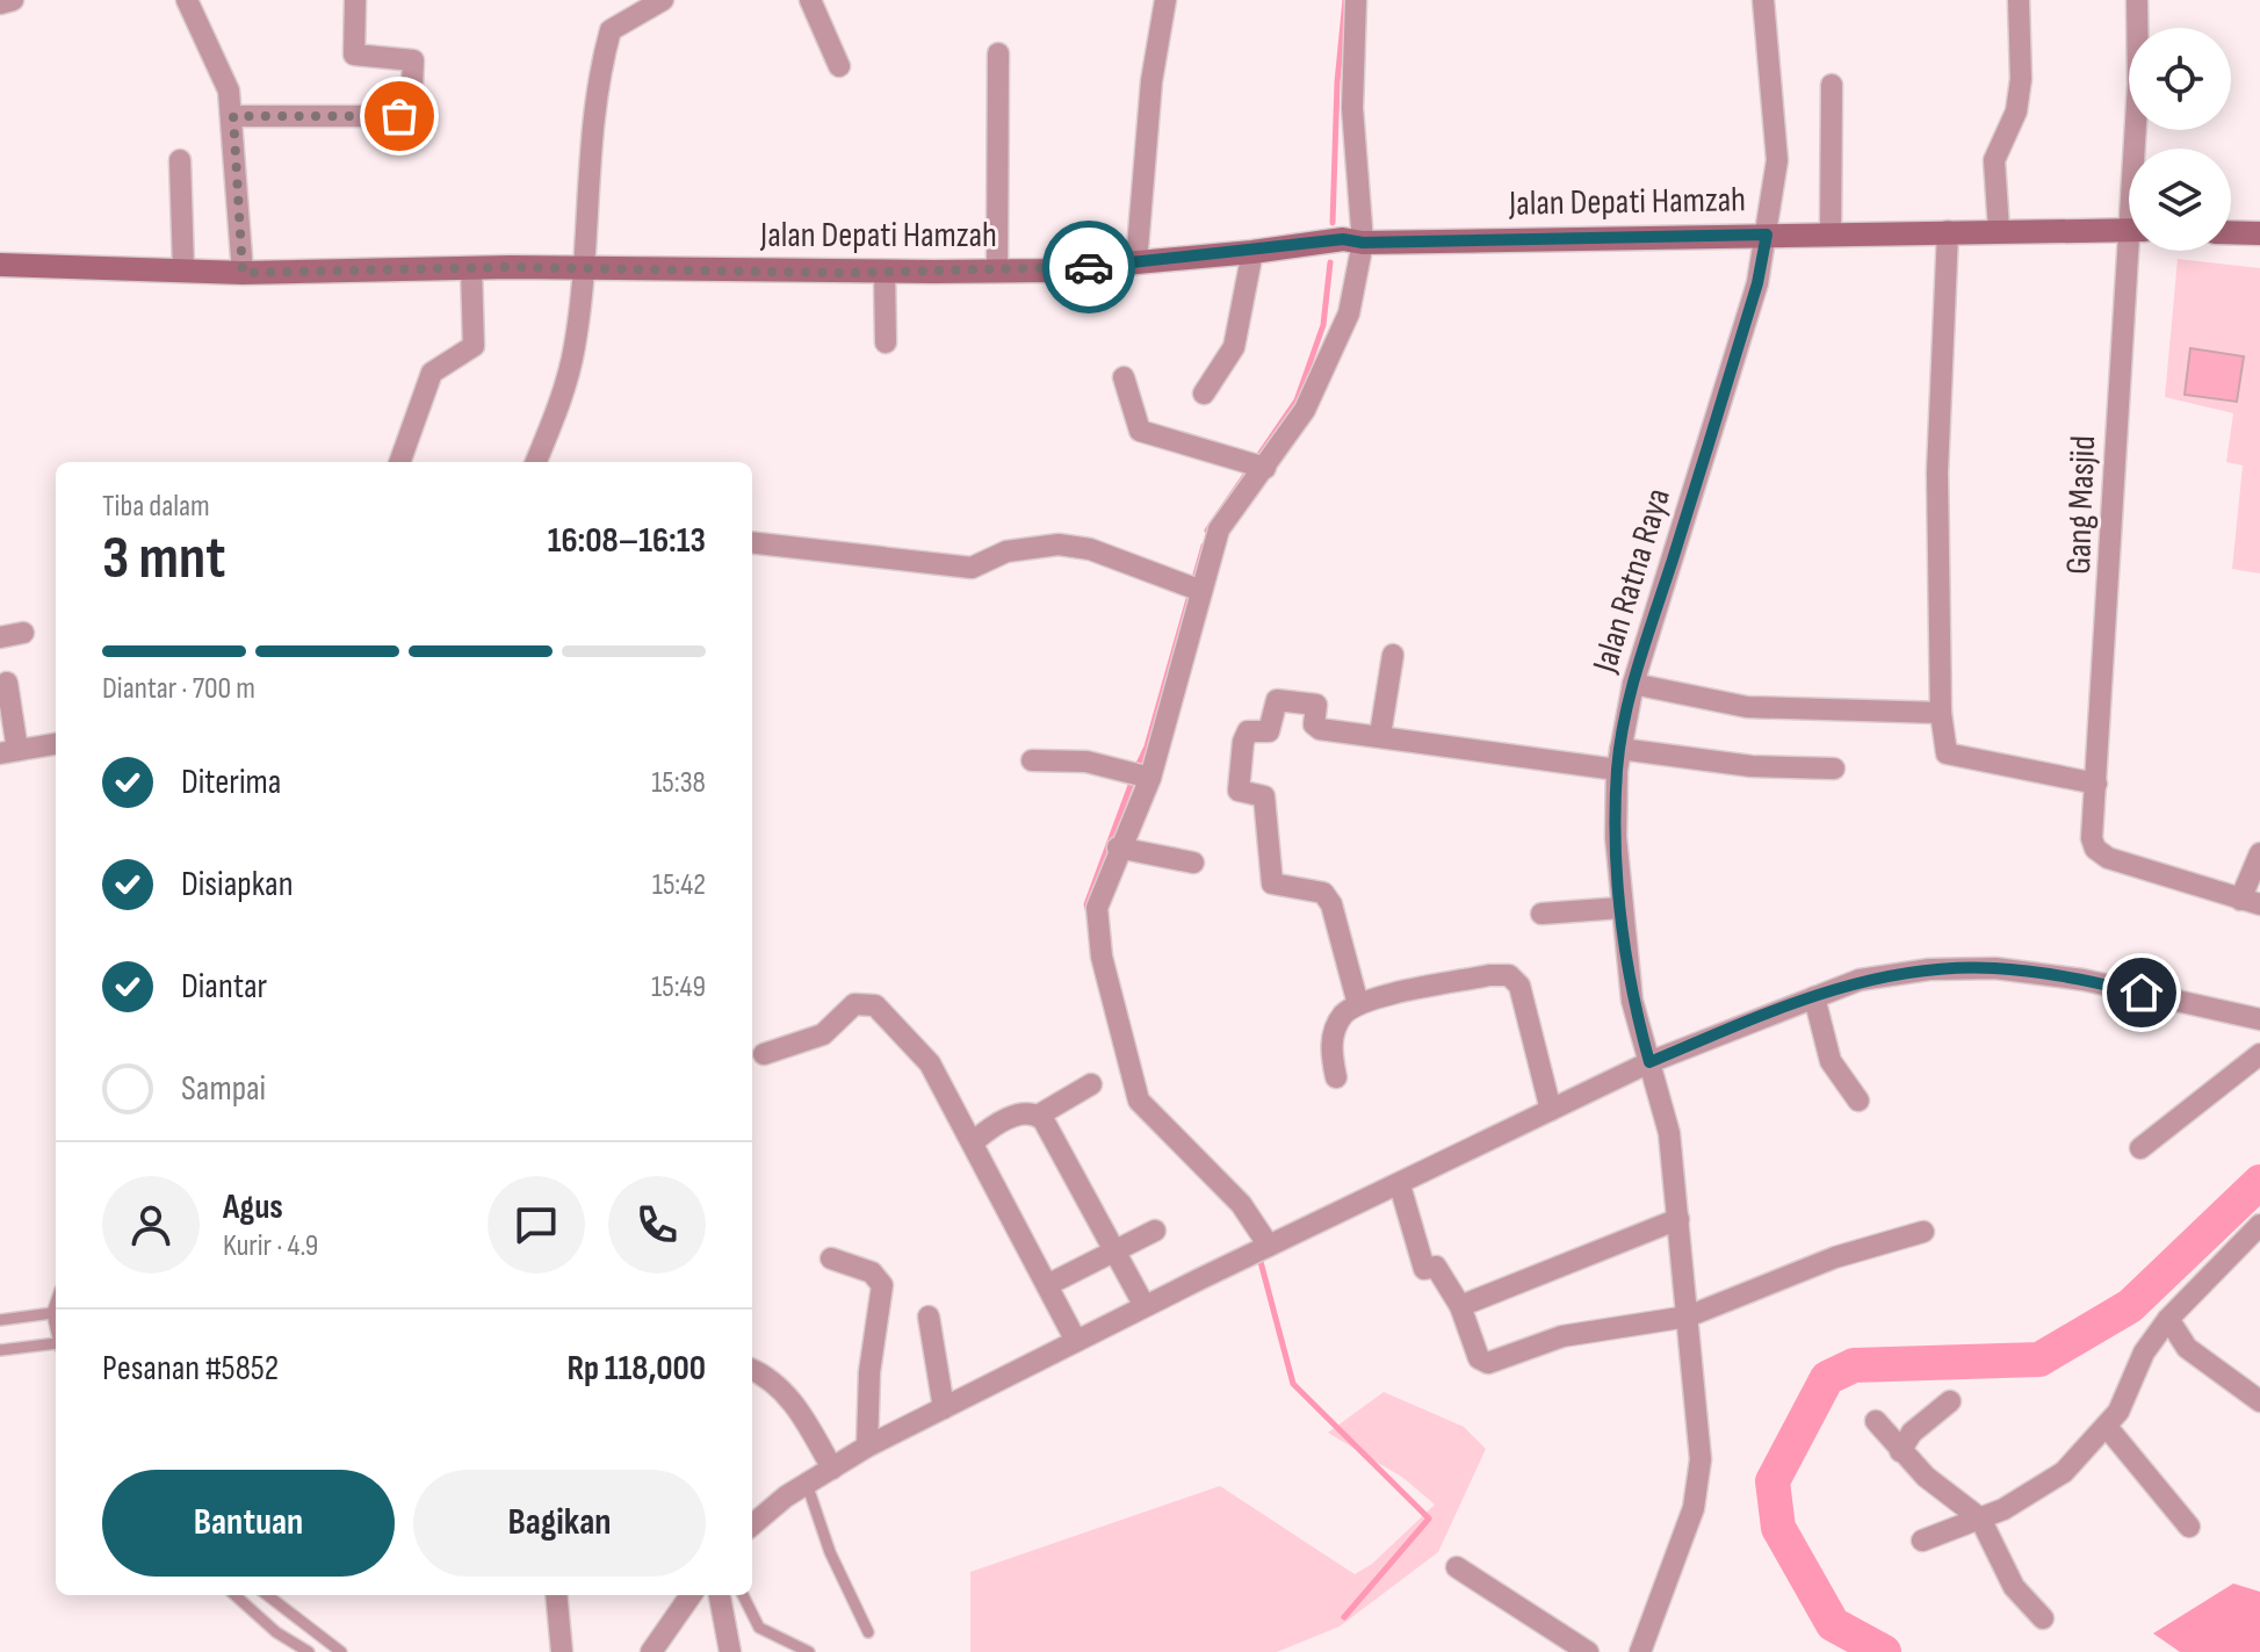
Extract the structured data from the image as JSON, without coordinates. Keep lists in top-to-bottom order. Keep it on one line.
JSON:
{"streets":{"main road":["Jalan Depati Hamzah"],"street":["Gang Masjid","Jalan Ratna Raya"]},"crossings":[["Jalan Depati Hamzah","Jalan Ratna Raya"]],"page":{"heading":["3 mnt","Tiba dalam","16:08–16:13"],"panel":["Agus","Kurir · 4.9","Pesanan #5852","Rp 118,000"],"bar":"Diantar · 700 m","list":[["Diterima","15:38"],["Disiapkan","15:42"],["Diantar","15:49"],"Sampai"],"buttons":["Bantuan","Bagikan"]}}
